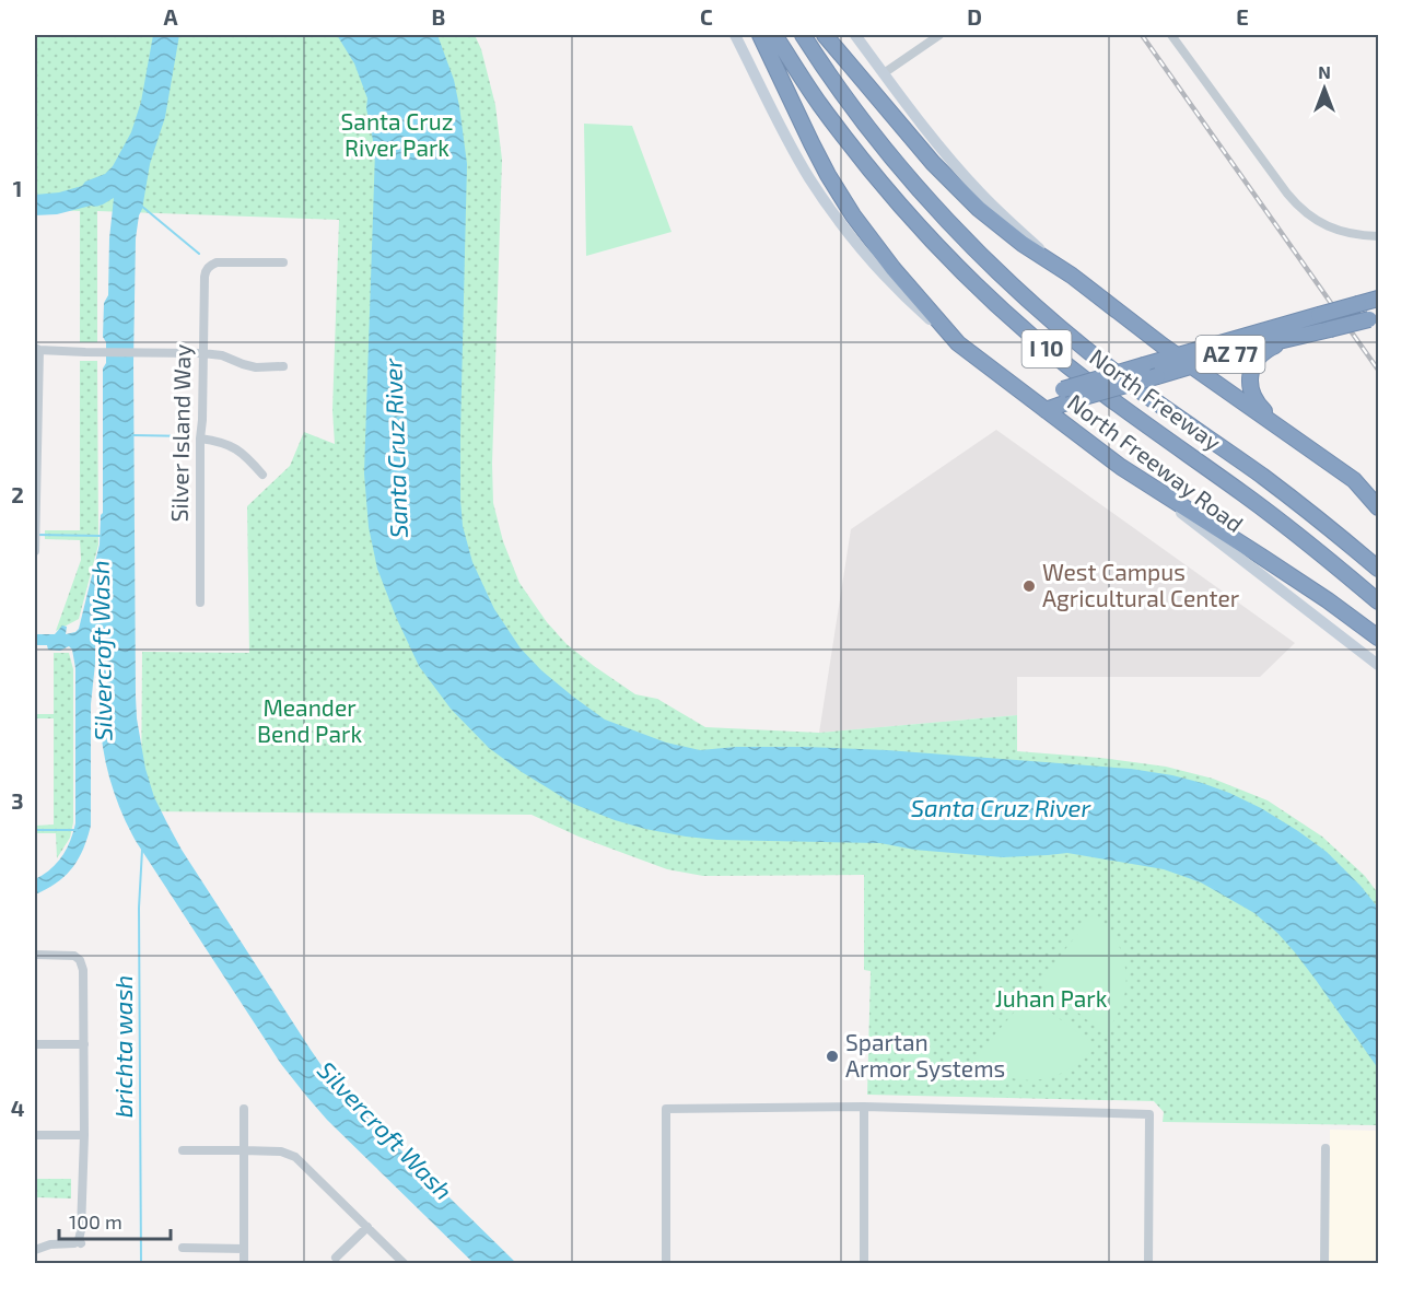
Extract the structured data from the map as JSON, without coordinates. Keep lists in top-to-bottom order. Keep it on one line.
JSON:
{"streets":{"highway":["I 10","AZ 77","North Freeway","North Freeway Road"],"street":["Silver Island Way"]},"crossings":[["AZ 77","North Freeway Road"]],"water":["Santa Cruz River","Silvercroft Wash","brichta wash"],"parks":["Santa Cruz River Park","Meander Bend Park","Juhan Park"],"places":["West Campus Agricultural Center","Spartan Armor Systems"],"scale_bar":"100 m","north":"top","grid":{"columns":["A","B","C","D","E"],"rows":["1","2","3","4"]}}
